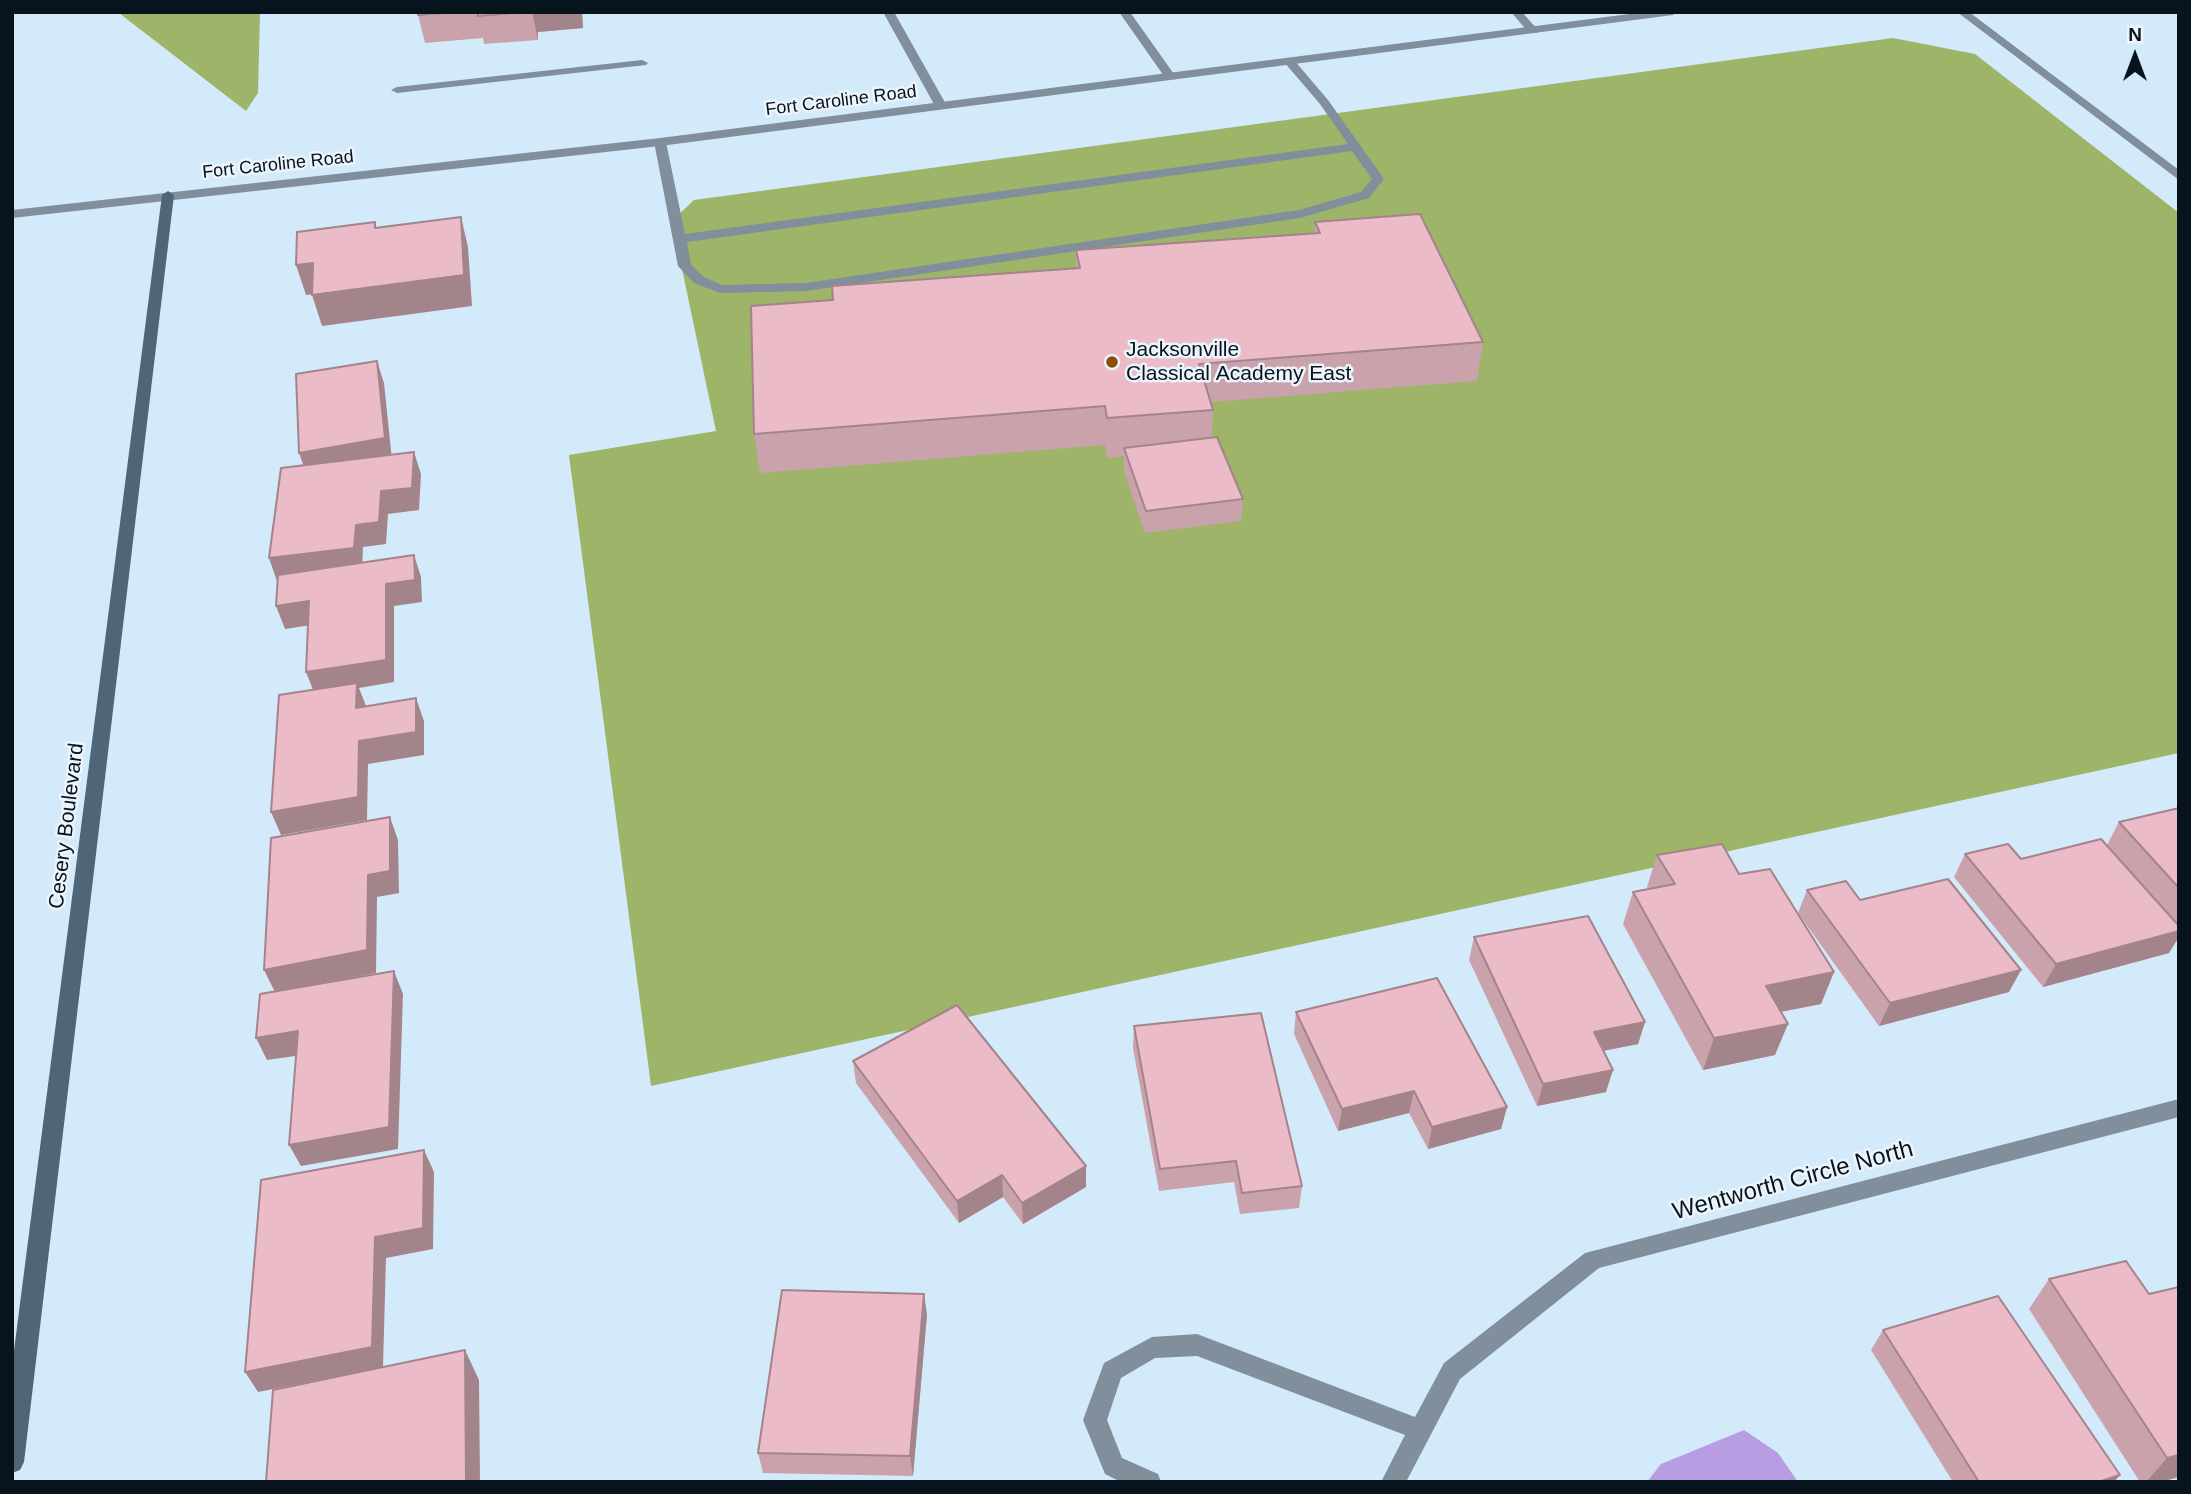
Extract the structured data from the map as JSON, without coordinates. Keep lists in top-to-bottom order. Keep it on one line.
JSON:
{"streets":{"main road":["Cesery Boulevard"],"street":["Fort Caroline Road","Wentworth Circle North"]},"crossings":[["Fort Caroline Road","Cesery Boulevard"]],"places":["Jacksonville Classical Academy East"],"north":"top"}
